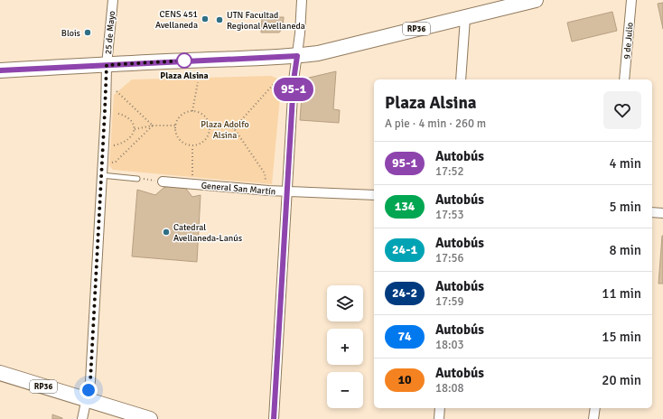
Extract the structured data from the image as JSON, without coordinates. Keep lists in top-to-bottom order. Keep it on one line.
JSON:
{"streets":{"main road":["RP36"],"street":["25 de Mayo","9 de Julio","General San Martín"]},"crossings":[["RP36","25 de Mayo"]],"parks":["Plaza Adolfo Alsina"],"places":["CENS 451 Avellaneda","UTN Facultad Regional Avellaneda","Blois","Plaza Alsina","Catedral Avellaneda-Lanús"],"lines":["bus line 95-1"],"page":{"on_map":"95-1","heading":["Plaza Alsina","A pie · 4 min · 260 m"],"list":[{"mark":"95-1","name":"Autobús","note":"17:52","value":"4 min"},{"mark":"134","name":"Autobús","note":"17:53","value":"5 min"},{"mark":"24-1","name":"Autobús","note":"17:56","value":"8 min"},{"mark":"24-2","name":"Autobús","note":"17:59","value":"11 min"},{"mark":"74","name":"Autobús","note":"18:03","value":"15 min"},{"mark":"10","name":"Autobús","note":"18:08","value":"20 min"}],"map_buttons":["+","−"]}}
